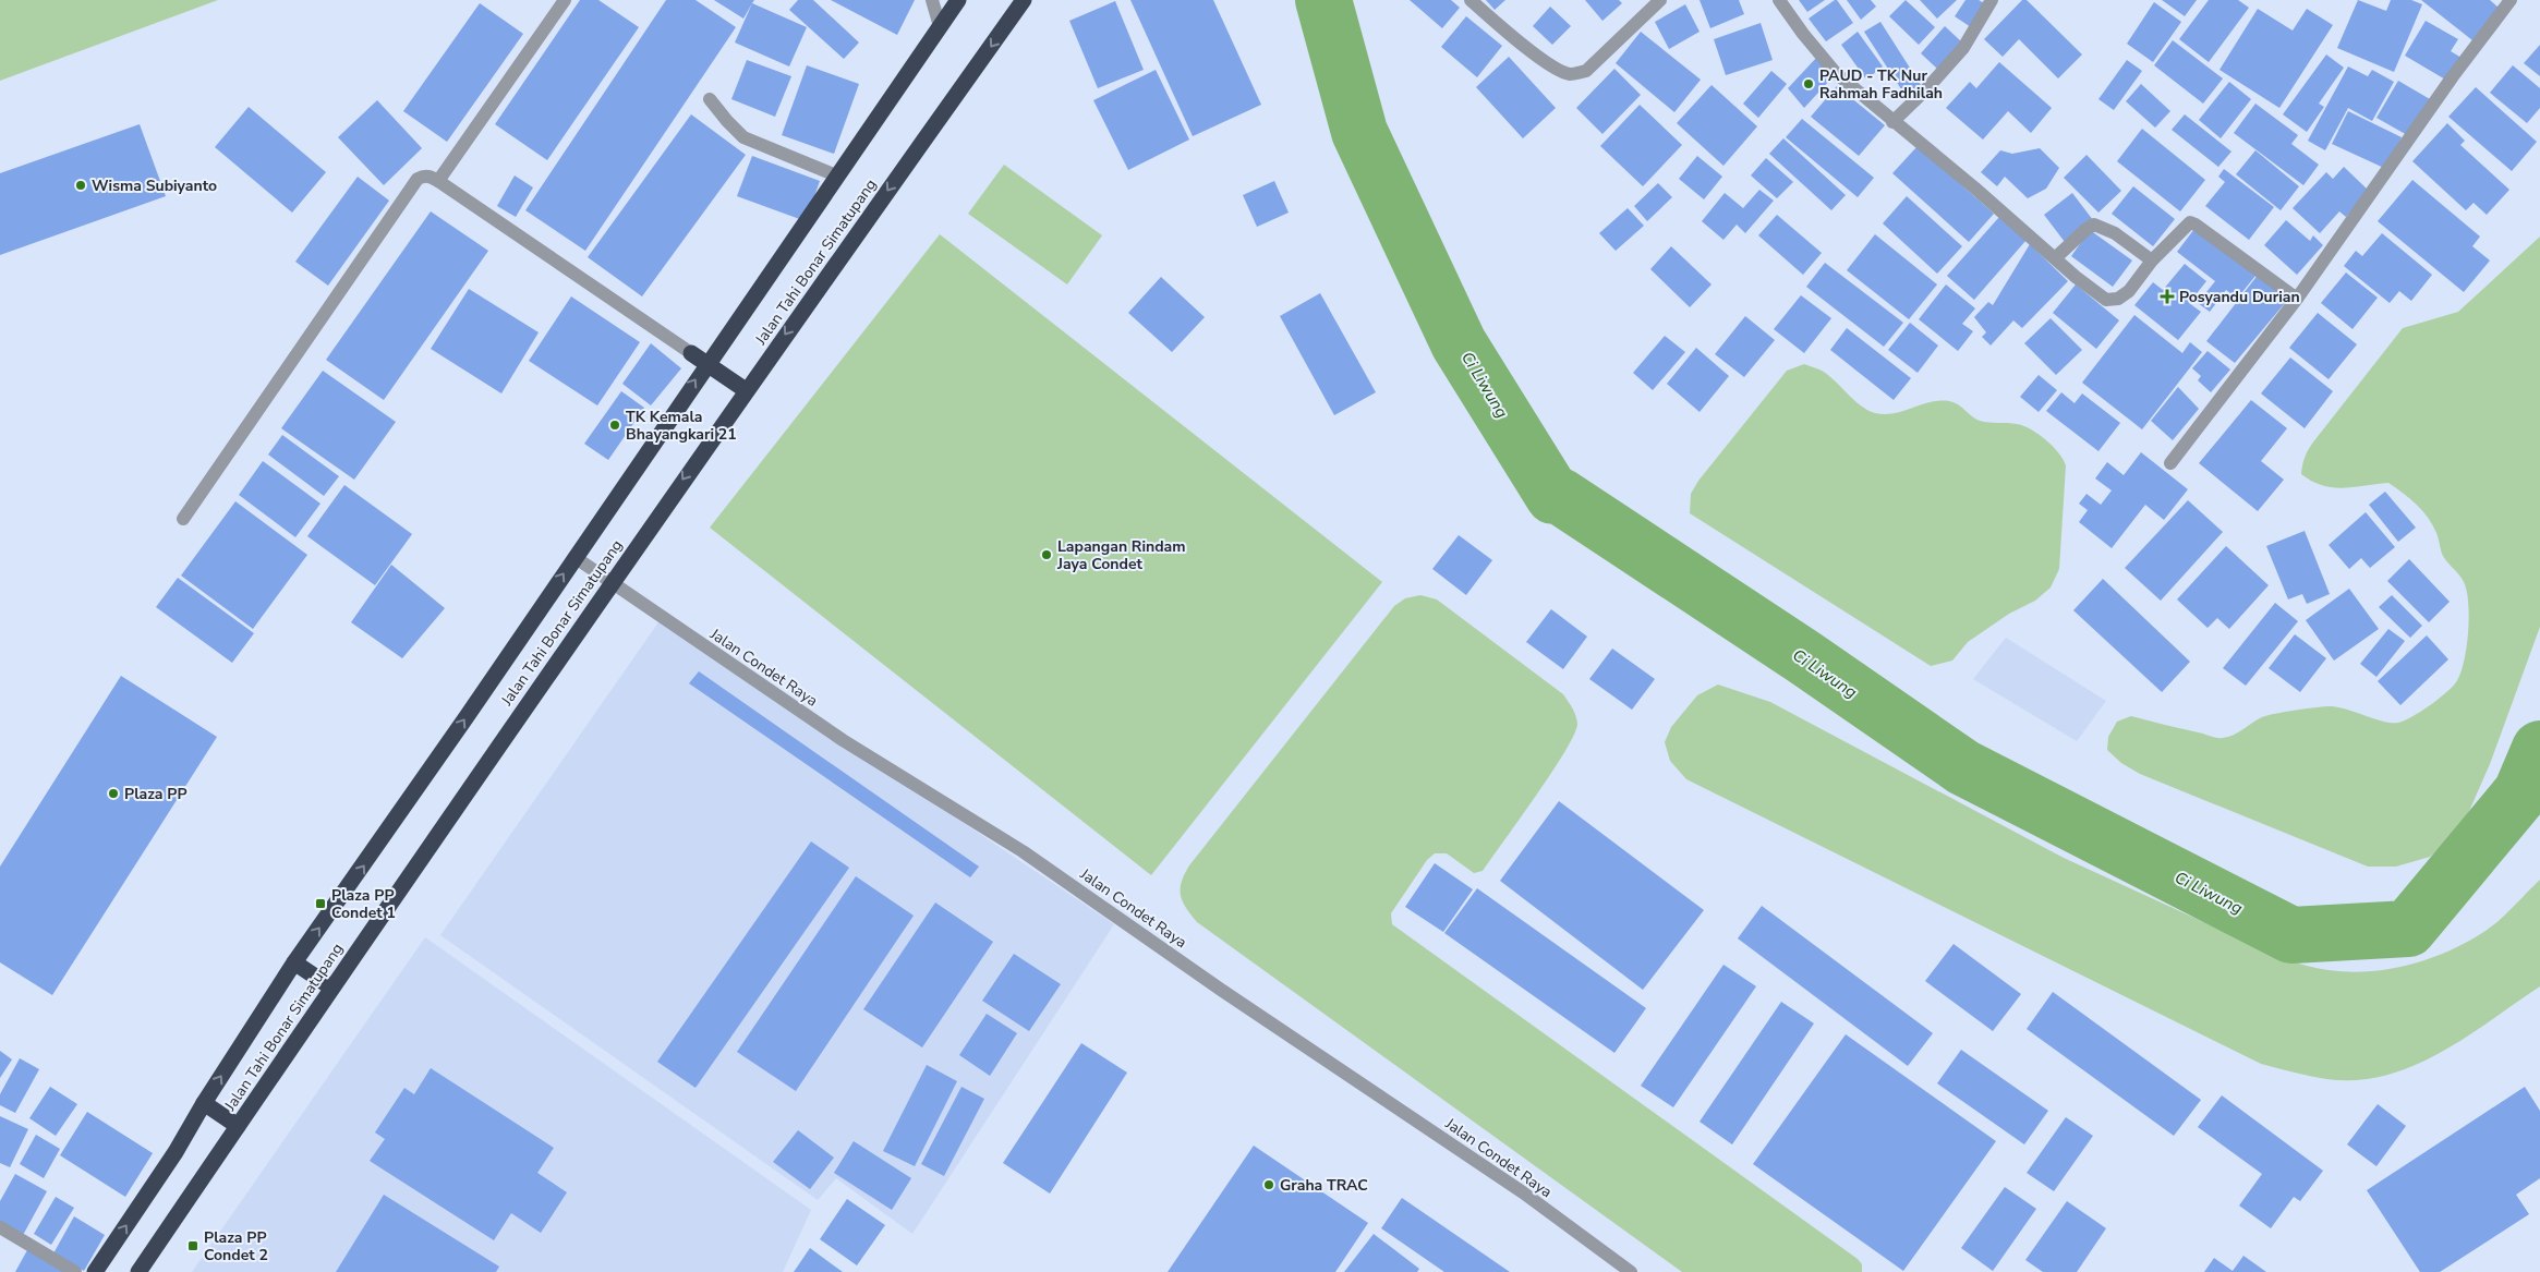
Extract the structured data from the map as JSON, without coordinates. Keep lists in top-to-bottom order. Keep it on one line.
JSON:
{"streets":{"highway":["Jalan Tahi Bonar Simatupang"],"street":["Jalan Condet Raya"]},"crossings":[["Jalan Tahi Bonar Simatupang","Jalan Condet Raya"]],"water":["Ci Liwung"],"places":{"other":["PAUD - TK Nur Rahmah Fadhilah","Wisma Subiyanto","TK Kemala Bhayangkari 21","Lapangan Rindam Jaya Condet","Plaza PP","Graha TRAC"],"health":["Posyandu Durian"],"transit":["Plaza PP Condet 1","Plaza PP Condet 2"]}}
